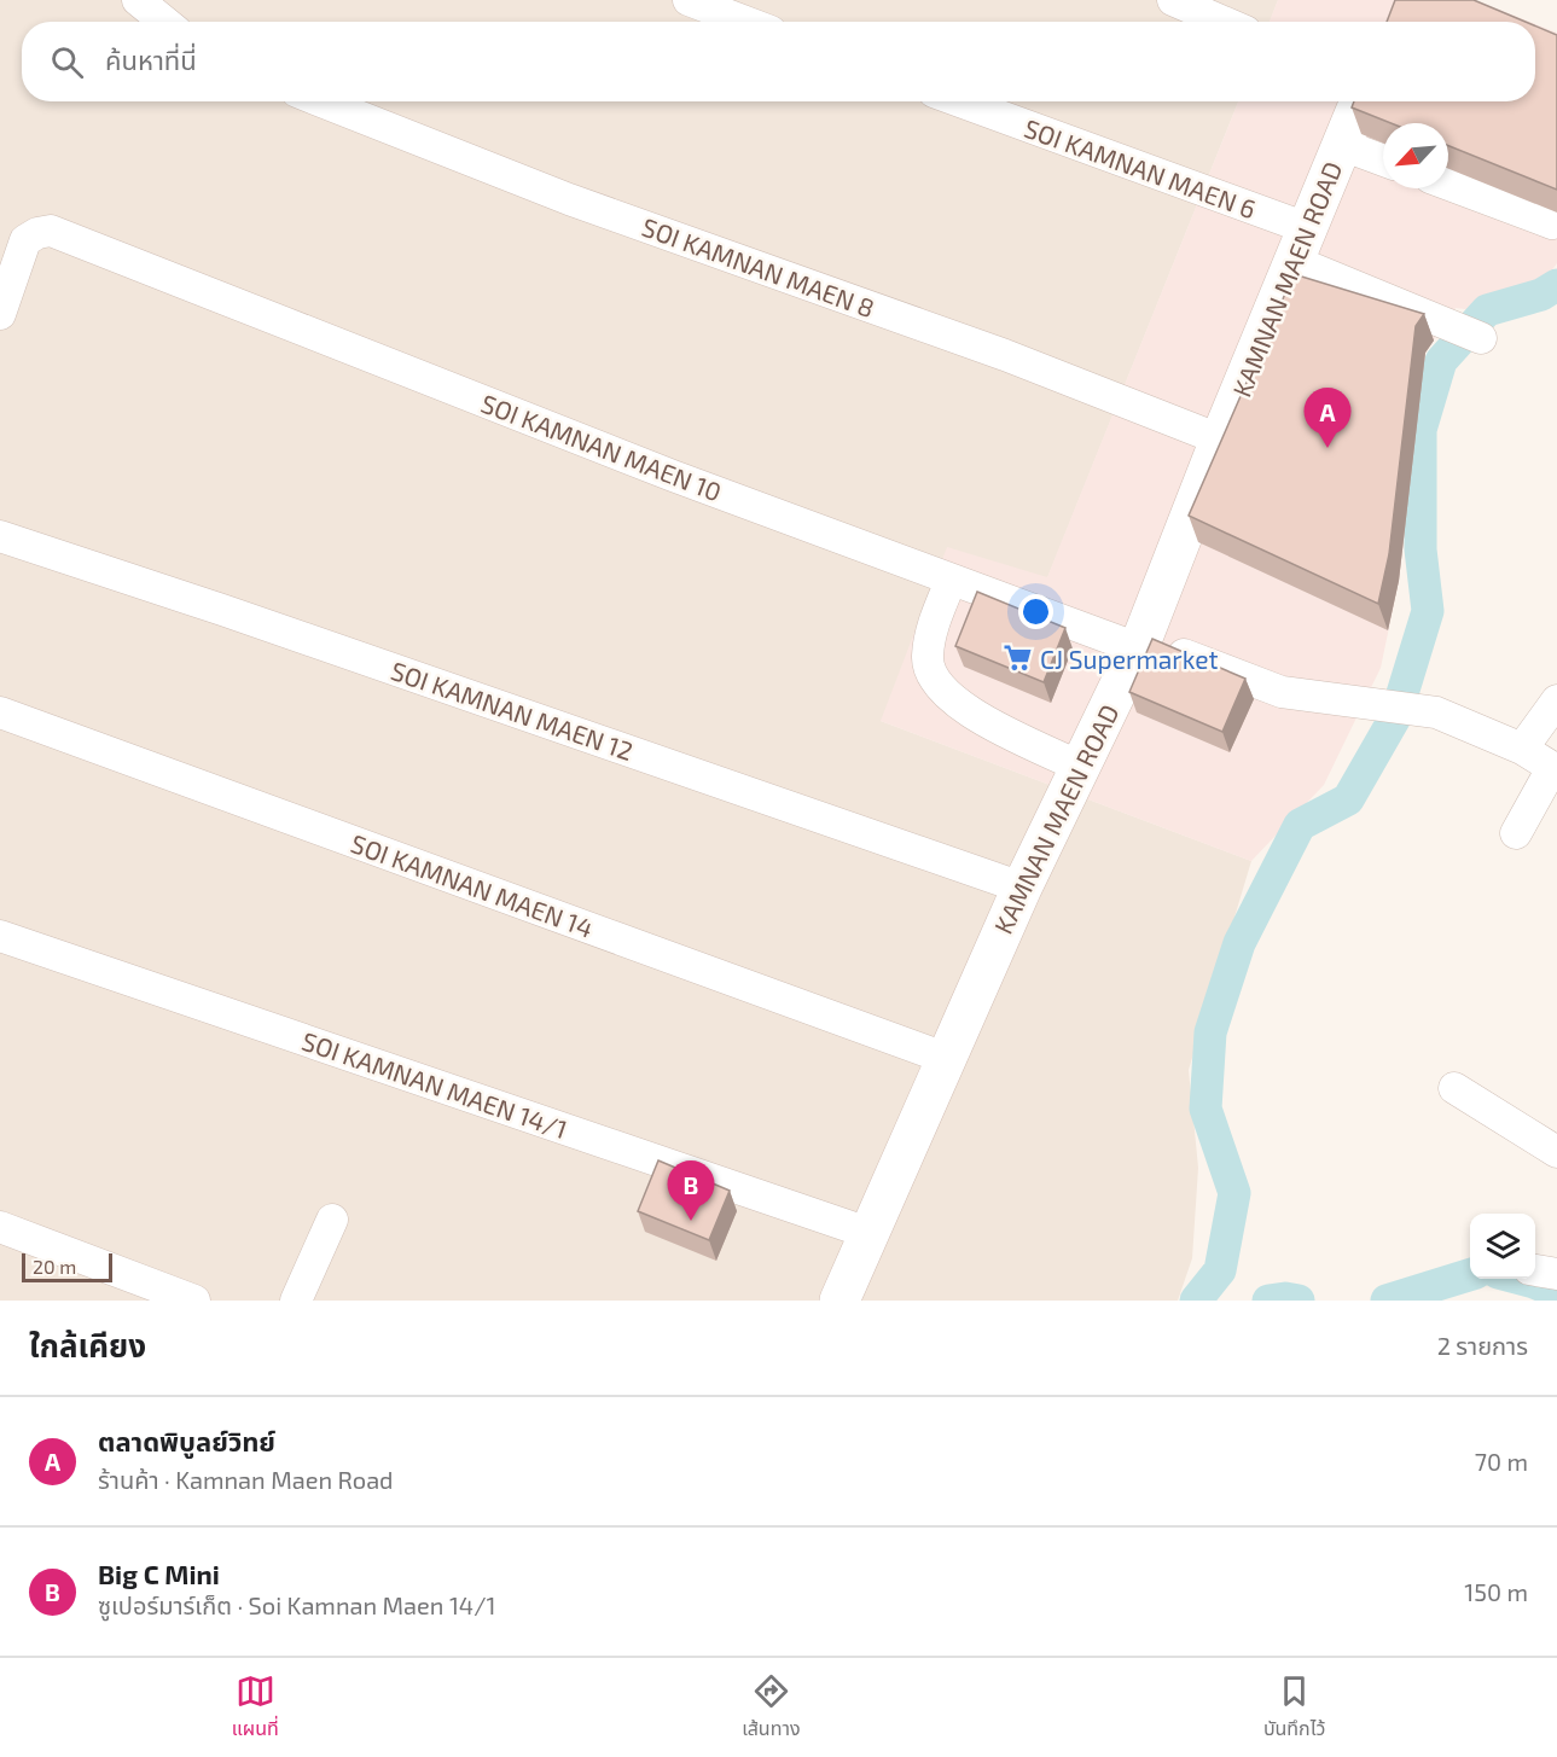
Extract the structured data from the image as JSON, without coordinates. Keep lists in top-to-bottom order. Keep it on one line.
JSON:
{"streets":{"street":["SOI KAMNAN MAEN 6","SOI KAMNAN MAEN 8","KAMNAN MAEN ROAD","SOI KAMNAN MAEN 10","SOI KAMNAN MAEN 12","SOI KAMNAN MAEN 14","SOI KAMNAN MAEN 14/1"]},"crossings":[["SOI KAMNAN MAEN 6","KAMNAN MAEN ROAD"],["SOI KAMNAN MAEN 8","KAMNAN MAEN ROAD"],["KAMNAN MAEN ROAD","SOI KAMNAN MAEN 10"],["KAMNAN MAEN ROAD","SOI KAMNAN MAEN 12"],["KAMNAN MAEN ROAD","SOI KAMNAN MAEN 14"],["KAMNAN MAEN ROAD","SOI KAMNAN MAEN 14/1"]],"places":{"supermarket":["CJ Supermarket"]},"scale_bar":"20 m","north":"bottom left","page":{"search":"ค้นหาที่นี่","pins":["A","B"],"scale":"20 m","heading":["ใกล้เคียง","2 รายการ"],"list":[{"mark":"A","name":"ตลาดพิบูลย์วิทย์","note":"ร้านค้า · Kamnan Maen Road","value":"70 m"},{"mark":"B","name":"Big C Mini","note":"ซูเปอร์มาร์เก็ต · Soi Kamnan Maen 14/1","value":"150 m"}],"nav":["แผนที่","เส้นทาง","บันทึกไว้"]}}
